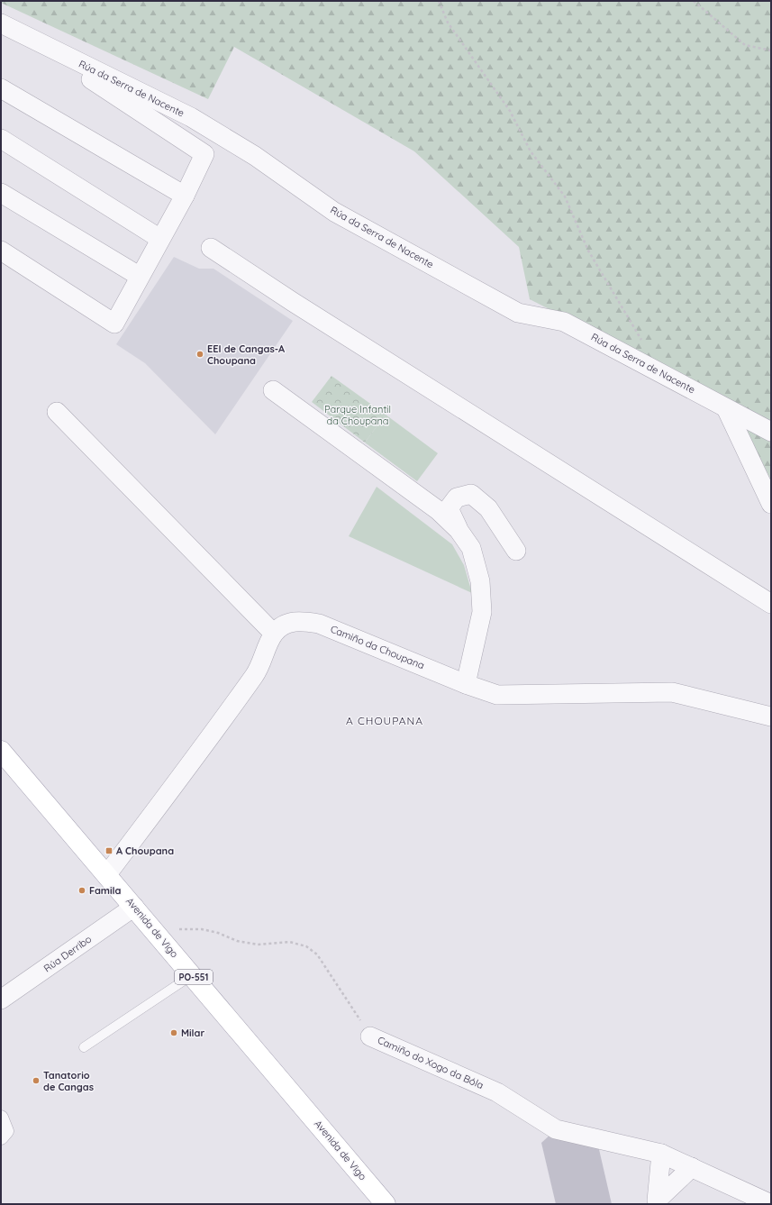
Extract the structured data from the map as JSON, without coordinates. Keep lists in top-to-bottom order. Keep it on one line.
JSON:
{"streets":{"main road":["Avenida de Vigo","PO-551"],"street":["Rúa da Serra de Nacente","Camiño da Choupana","Rúa Derribo","Camiño do Xogo da Bóla"]},"crossings":[["Avenida de Vigo","Rúa Derribo"],["Avenida de Vigo","Camiño do Xogo da Bóla"]],"districts":["A CHOUPANA"],"parks":["Parque Infantil da Choupana"],"places":{"other":["EEI de Cangas-A Choupana","Famila","Milar","Tanatorio de Cangas"],"transit":["A Choupana"]}}
